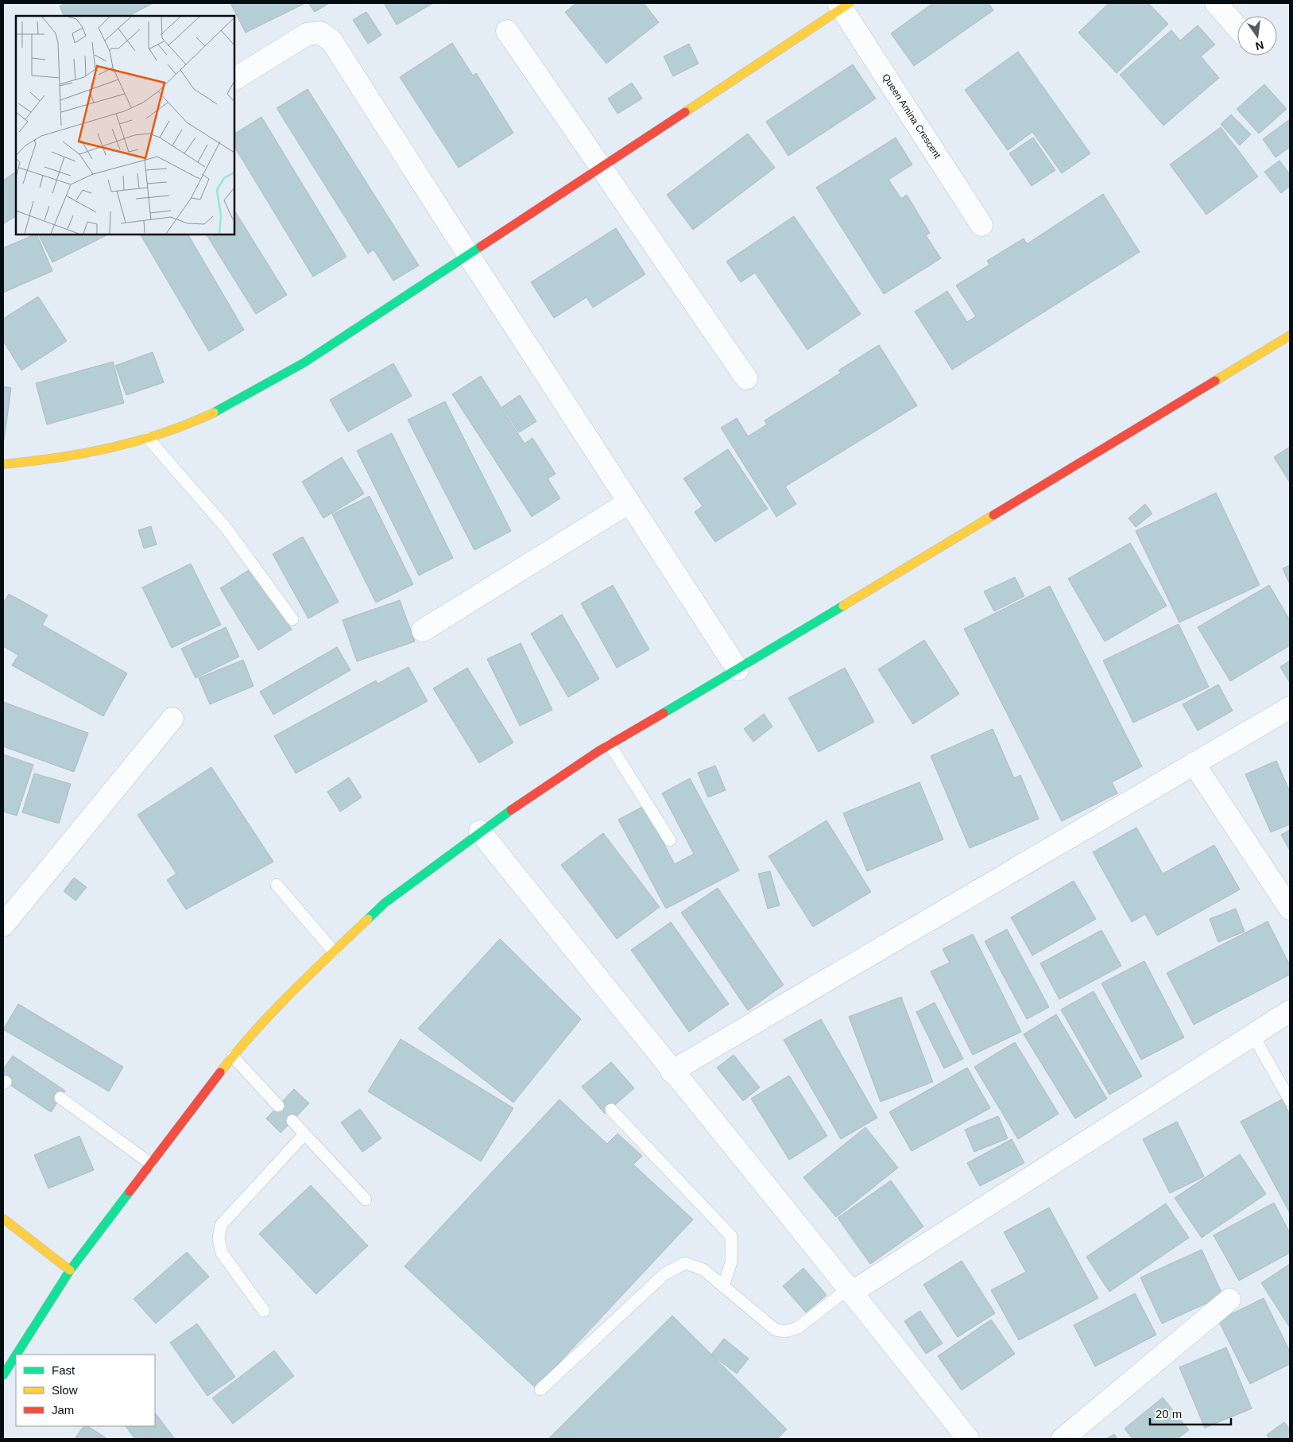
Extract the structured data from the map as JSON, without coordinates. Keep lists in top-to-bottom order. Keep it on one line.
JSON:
{"streets":{"street":["Queen Amina Crescent"]},"legend":["Fast","Slow","Jam"],"scale_bar":"20 m","north":"bottom"}
